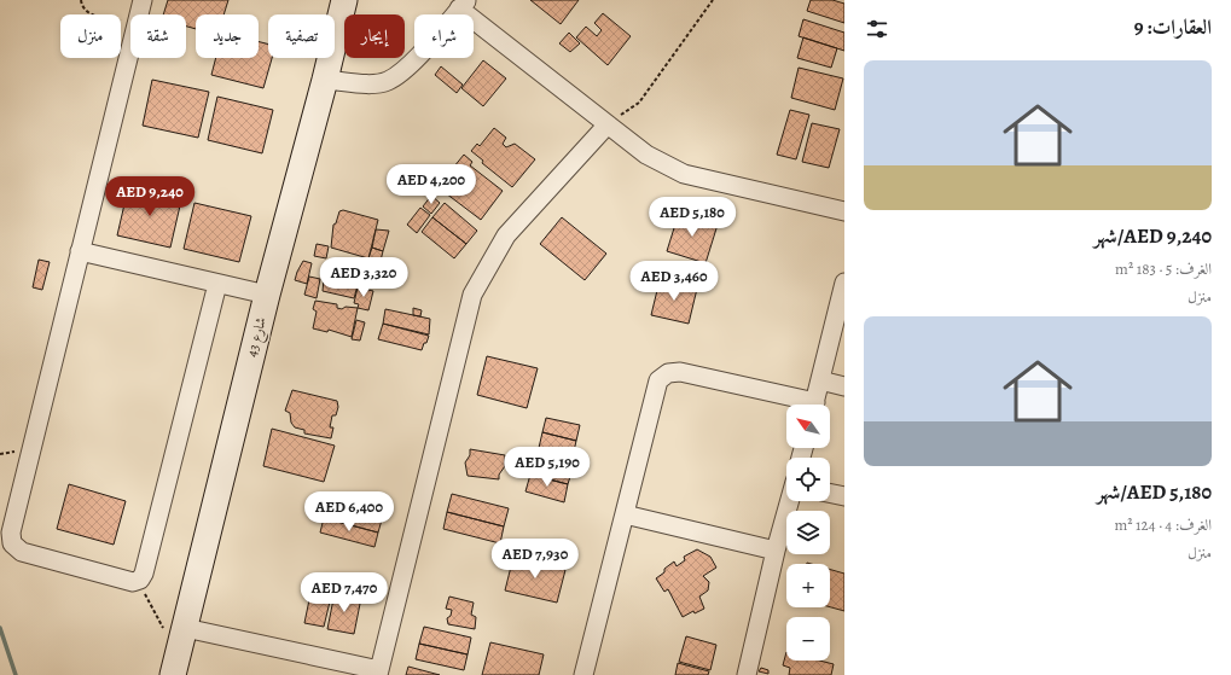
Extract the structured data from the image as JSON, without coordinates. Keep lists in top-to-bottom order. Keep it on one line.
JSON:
{"streets":{"street":["شارع 43"]},"north":"top left","page":{"heading":"العقارات: 9","chip":["شراء","إيجار","تصفية","جديد","شقة","منزل"],"list":[{"name":"AED 9,240/شهر","note":"الغرف: 5 · 183 m² · منزل"},{"name":"AED 5,180/شهر","note":"الغرف: 4 · 124 m² · منزل"}],"price":["AED 4,200","AED 9,240","AED 5,180","AED 3,320","AED 3,460","AED 5,190","AED 6,400","AED 7,930","AED 7,470"],"map_buttons":["+","−"]}}
